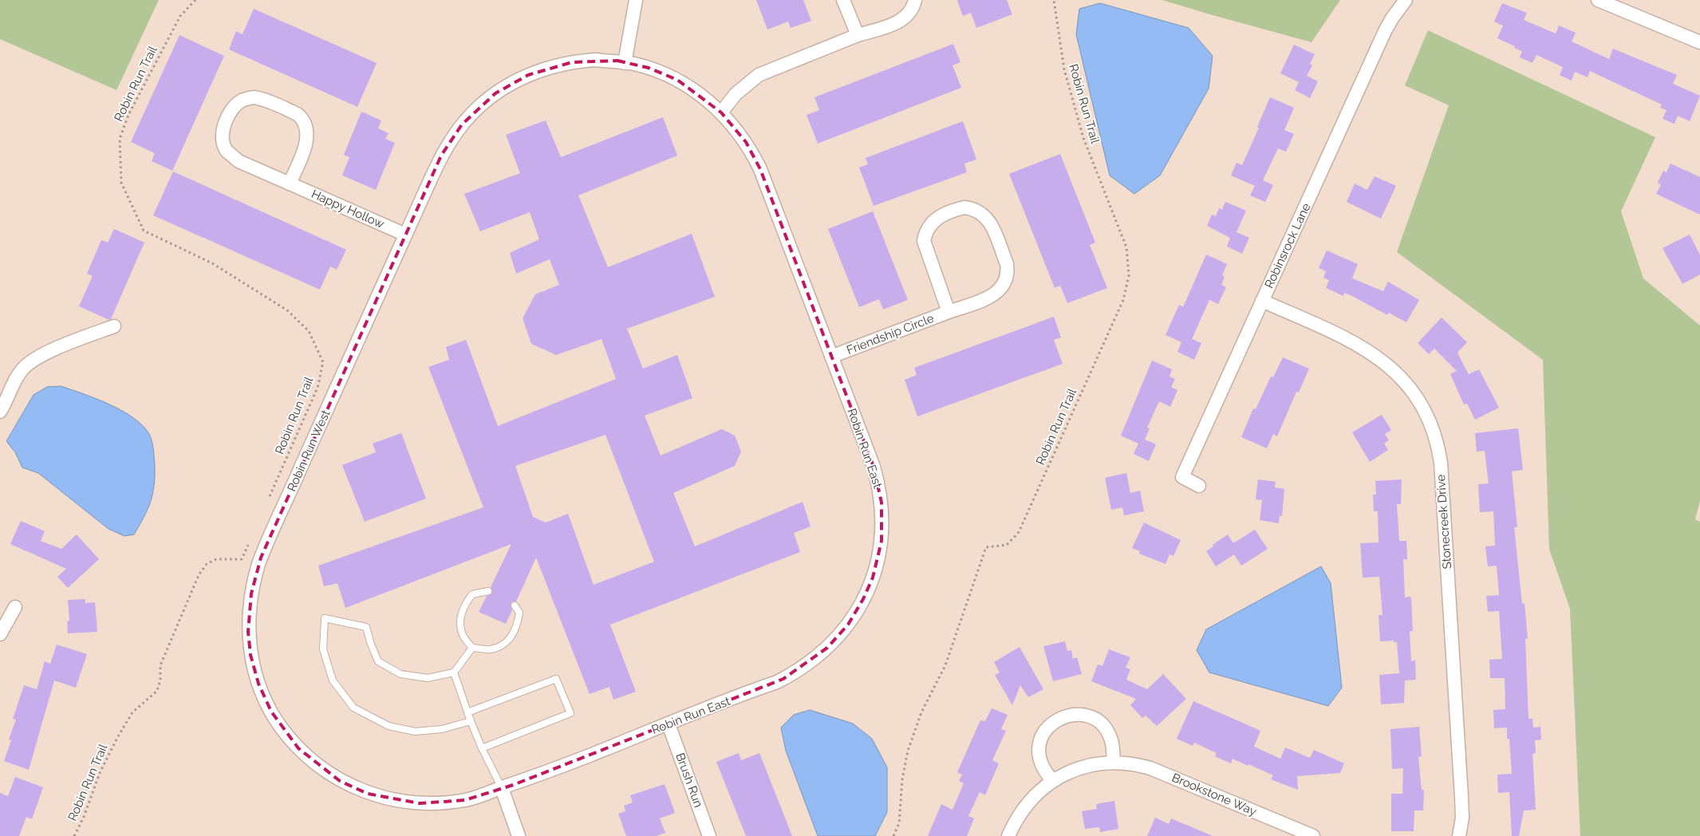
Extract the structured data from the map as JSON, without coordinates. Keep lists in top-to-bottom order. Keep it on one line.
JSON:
{"streets":{"street":["Happy Hollow","Robinsrock Lane","Friendship Circle","Robin Run East","Robin Run West","Stonecreek Drive","Brush Run","Brookstone Way"],"path":["Robin Run Trail"]},"crossings":[["Happy Hollow","Robin Run West"],["Robinsrock Lane","Stonecreek Drive"],["Friendship Circle","Robin Run East"],["Robin Run East","Robin Run West"],["Robin Run East","Brush Run"]]}
